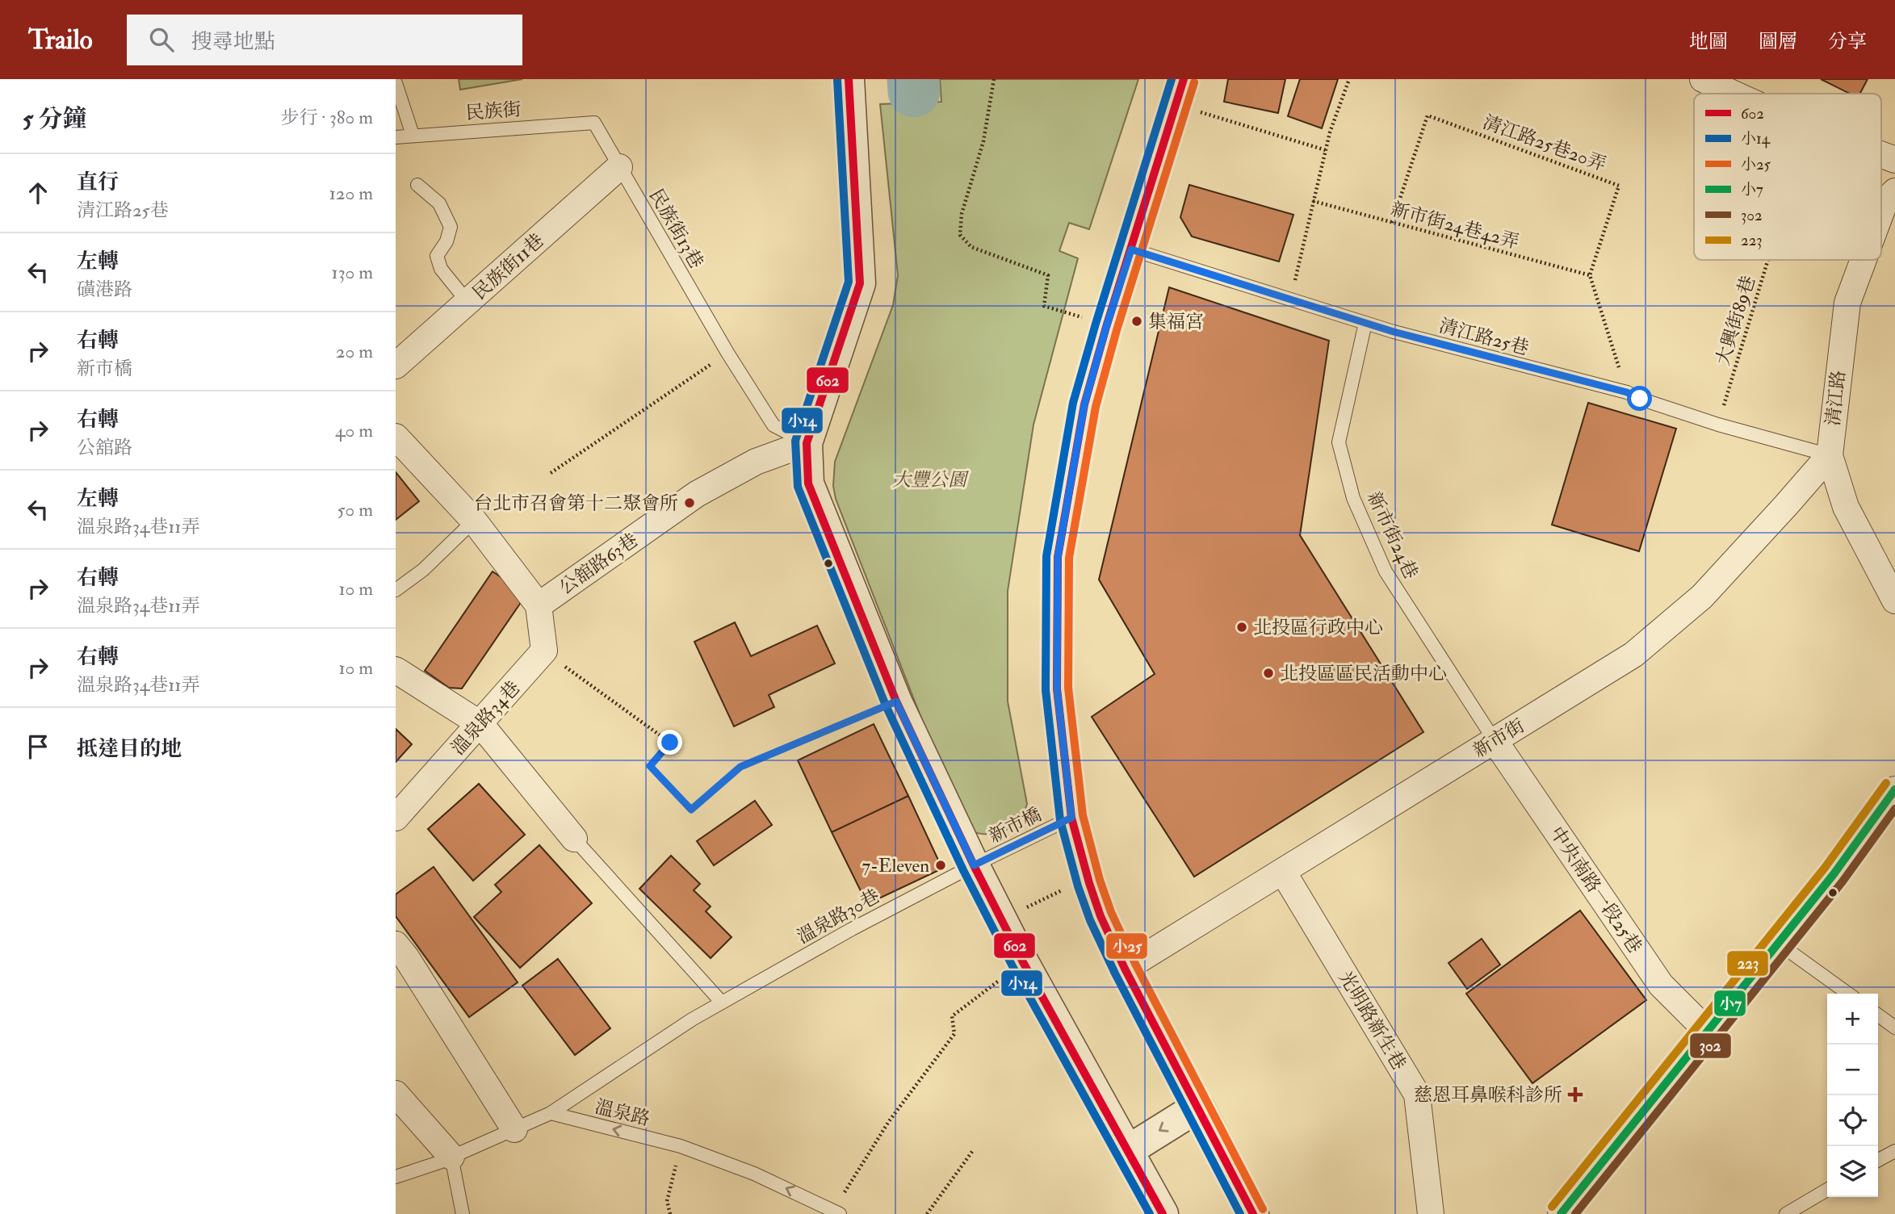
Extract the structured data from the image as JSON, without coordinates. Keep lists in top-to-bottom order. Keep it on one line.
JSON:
{"streets":{"street":["民族街11巷","清江路","公舘路63巷","溫泉路34巷","新市街","中央南路一段25巷","光明路新生巷"],"lane":["民族街","民族街13巷","清江路25巷","新市街24巷","新市橋","溫泉路30巷","溫泉路"],"path":["清江路25巷20弄","新市街24巷42弄","大興街89巷"]},"crossings":[["民族街","民族街13巷"],["清江路25巷20弄","新市街24巷42弄"],["民族街13巷","民族街11巷"],["民族街13巷","公舘路63巷"],["大興街89巷","清江路25巷"],["清江路25巷","清江路"],["清江路25巷","新市街24巷"],["清江路25巷","新市街"],["清江路","新市街"],["新市街24巷","新市街"],["新市街24巷","中央南路一段25巷"],["新市街","中央南路一段25巷"],["新市街","光明路新生巷"],["新市橋","溫泉路30巷"],["溫泉路30巷","溫泉路"]],"one_way":["溫泉路"],"parks":["大豐公園"],"places":{"other":["集福宮","台北市召會第十二聚會所","北投區行政中心","北投區區民活動中心","7-Eleven"],"health":["慈恩耳鼻喉科診所"]},"lines":["transit line 602","transit line 小14","transit line 小25","transit line 223","transit line 小7","transit line 302"],"legend":["602","小14","小25","小7","302","223"],"page":{"header":"Trailo","search":"搜尋地點","nav":["地圖","圖層","分享"],"heading":["5 分鐘","步行 · 380 m"],"list":[["直行","清江路25巷","120 m"],["左轉","磺港路","130 m"],["右轉","新市橋","20 m"],["右轉","公舘路","40 m"],["左轉","溫泉路34巷11弄","50 m"],["右轉","溫泉路34巷11弄","10 m"],["右轉","溫泉路34巷11弄","10 m"],"抵達目的地"],"map_buttons":["+","−"]}}
